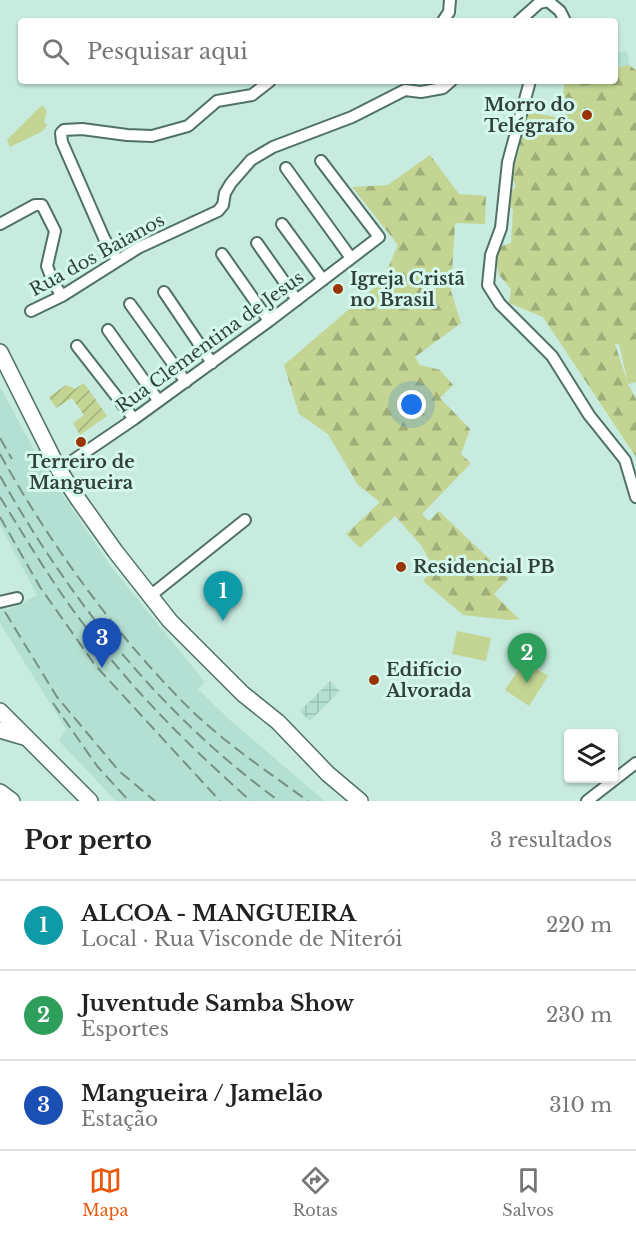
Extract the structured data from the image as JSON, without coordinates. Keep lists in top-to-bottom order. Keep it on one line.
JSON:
{"streets":{"street":["Rua dos Baianos","Rua Clementina de Jesus"]},"places":["Morro do Telégrafo","Igreja Cristã no Brasil","Terreiro de Mangueira","Residencial PB","Edifício Alvorada"],"page":{"search":"Pesquisar aqui","pins":["1","3","2"],"heading":["Por perto","3 resultados"],"list":[{"mark":"1","name":"ALCOA - MANGUEIRA","note":"Local · Rua Visconde de Niterói","value":"220 m"},{"mark":"2","name":"Juventude Samba Show","note":"Esportes","value":"230 m"},{"mark":"3","name":"Mangueira / Jamelão","note":"Estação","value":"310 m"}],"nav":["Mapa","Rotas","Salvos"]}}
